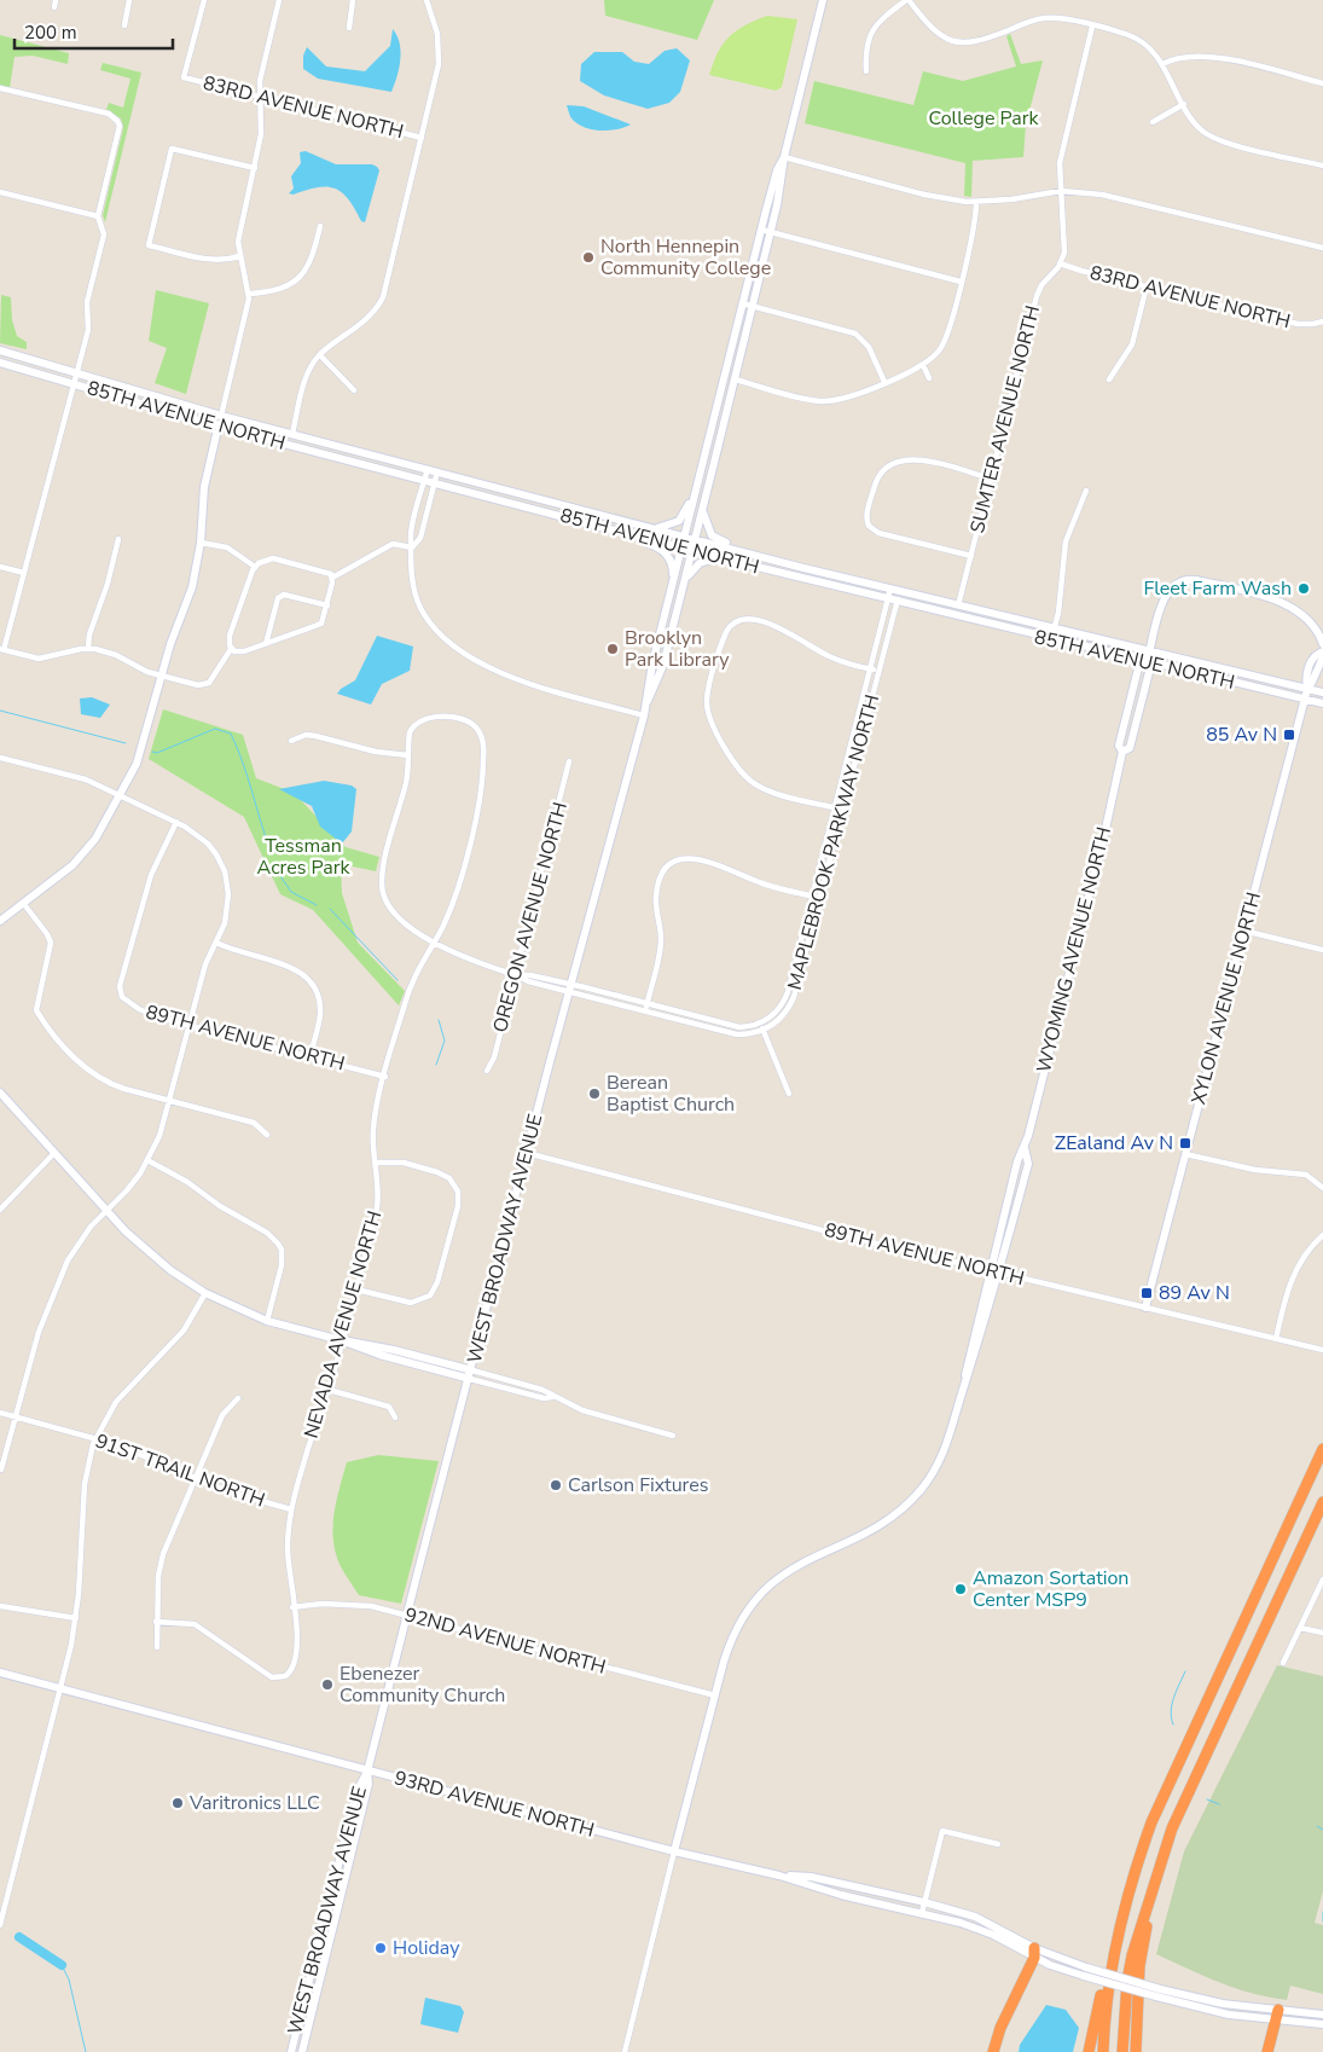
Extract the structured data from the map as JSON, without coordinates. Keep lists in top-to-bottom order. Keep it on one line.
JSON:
{"streets":{"main road":["85TH AVENUE NORTH","WYOMING AVENUE NORTH","XYLON AVENUE NORTH","WEST BROADWAY AVENUE","93RD AVENUE NORTH"],"street":["83RD AVENUE NORTH","SUMTER AVENUE NORTH","MAPLEBROOK PARKWAY NORTH","OREGON AVENUE NORTH","89TH AVENUE NORTH","NEVADA AVENUE NORTH","91ST TRAIL NORTH","92ND AVENUE NORTH"]},"crossings":[["83RD AVENUE NORTH","SUMTER AVENUE NORTH"],["85TH AVENUE NORTH","SUMTER AVENUE NORTH"],["85TH AVENUE NORTH","MAPLEBROOK PARKWAY NORTH"],["85TH AVENUE NORTH","WYOMING AVENUE NORTH"],["85TH AVENUE NORTH","XYLON AVENUE NORTH"],["85TH AVENUE NORTH","WEST BROADWAY AVENUE"],["WYOMING AVENUE NORTH","89TH AVENUE NORTH"],["WYOMING AVENUE NORTH","92ND AVENUE NORTH"],["WYOMING AVENUE NORTH","93RD AVENUE NORTH"],["XYLON AVENUE NORTH","89TH AVENUE NORTH"],["89TH AVENUE NORTH","WEST BROADWAY AVENUE"],["89TH AVENUE NORTH","NEVADA AVENUE NORTH"],["WEST BROADWAY AVENUE","92ND AVENUE NORTH"],["WEST BROADWAY AVENUE","93RD AVENUE NORTH"],["NEVADA AVENUE NORTH","91ST TRAIL NORTH"],["NEVADA AVENUE NORTH","92ND AVENUE NORTH"]],"parks":["College Park","Tessman Acres Park"],"places":{"other":["North Hennepin Community College","Fleet Farm Wash","Brooklyn Park Library","Berean Baptist Church","Carlson Fixtures","Amazon Sortation Center MSP9","Ebenezer Community Church","Varitronics LLC","Holiday"],"transit":["85 Av N","ZEaland Av N","89 Av N"]},"scale_bar":"200 m"}
